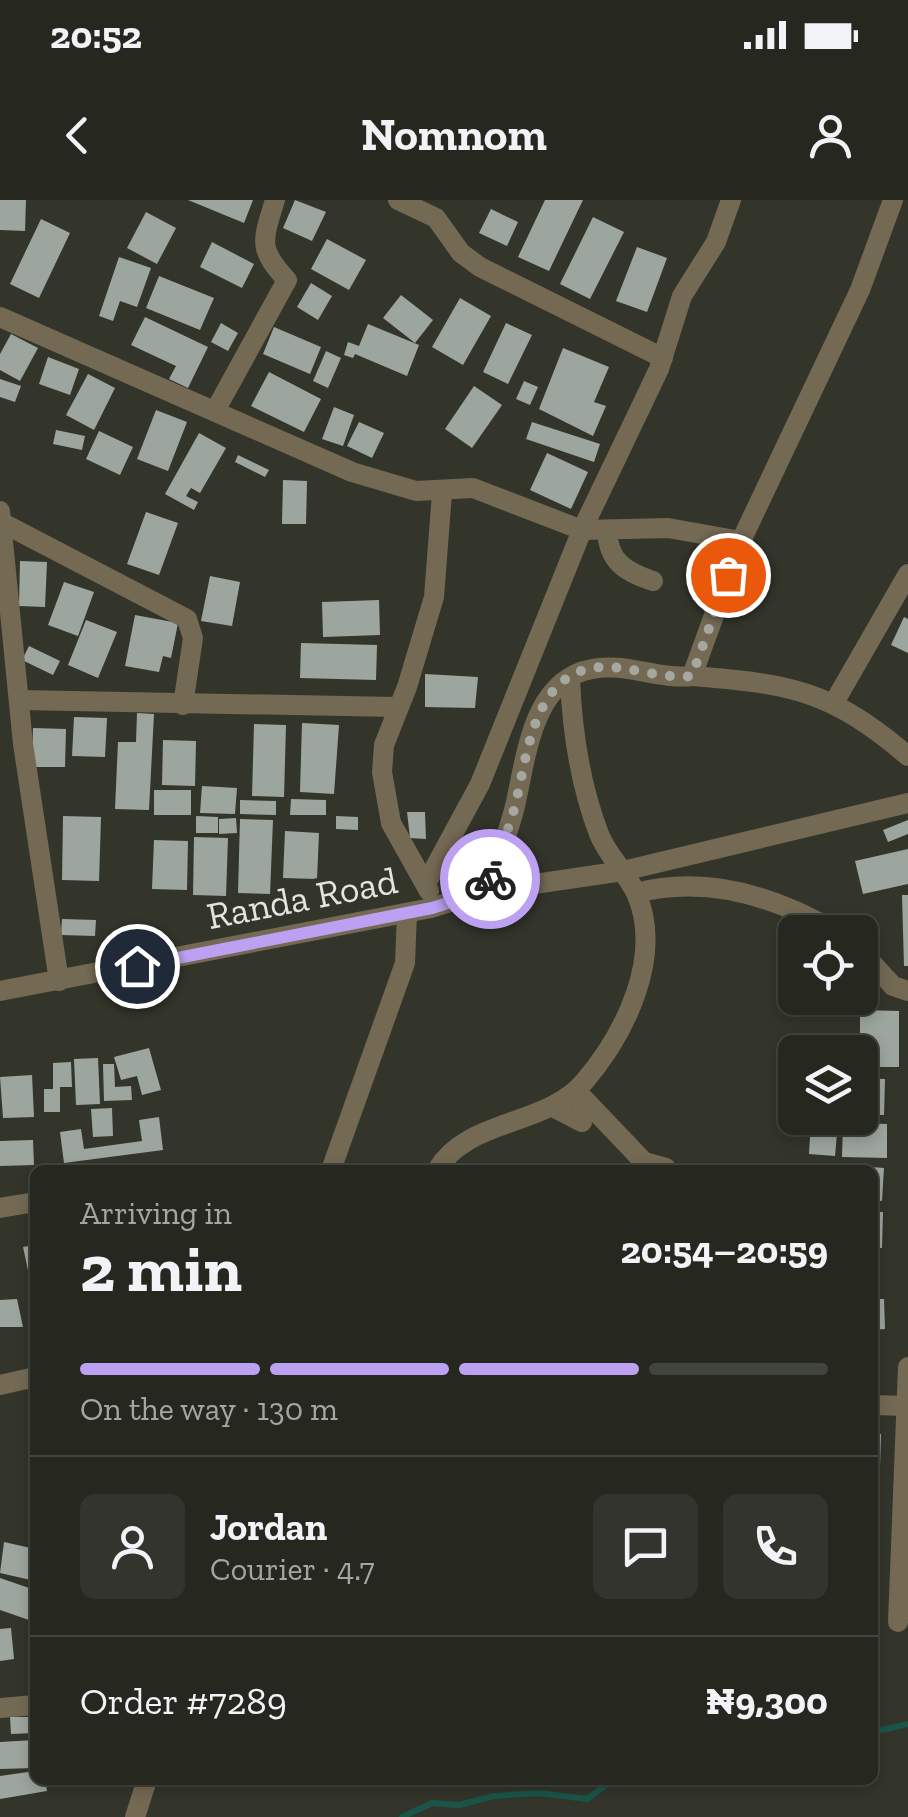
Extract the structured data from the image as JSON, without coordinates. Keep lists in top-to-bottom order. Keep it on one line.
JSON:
{"streets":{"street":["Randa Road"]},"page":{"status":"20:52","header":"Nomnom","heading":["2 min","Arriving in","20:54–20:59"],"panel":["Jordan","Courier · 4.7","Order #7289","₦9,300"],"bar":"On the way · 130 m"}}
